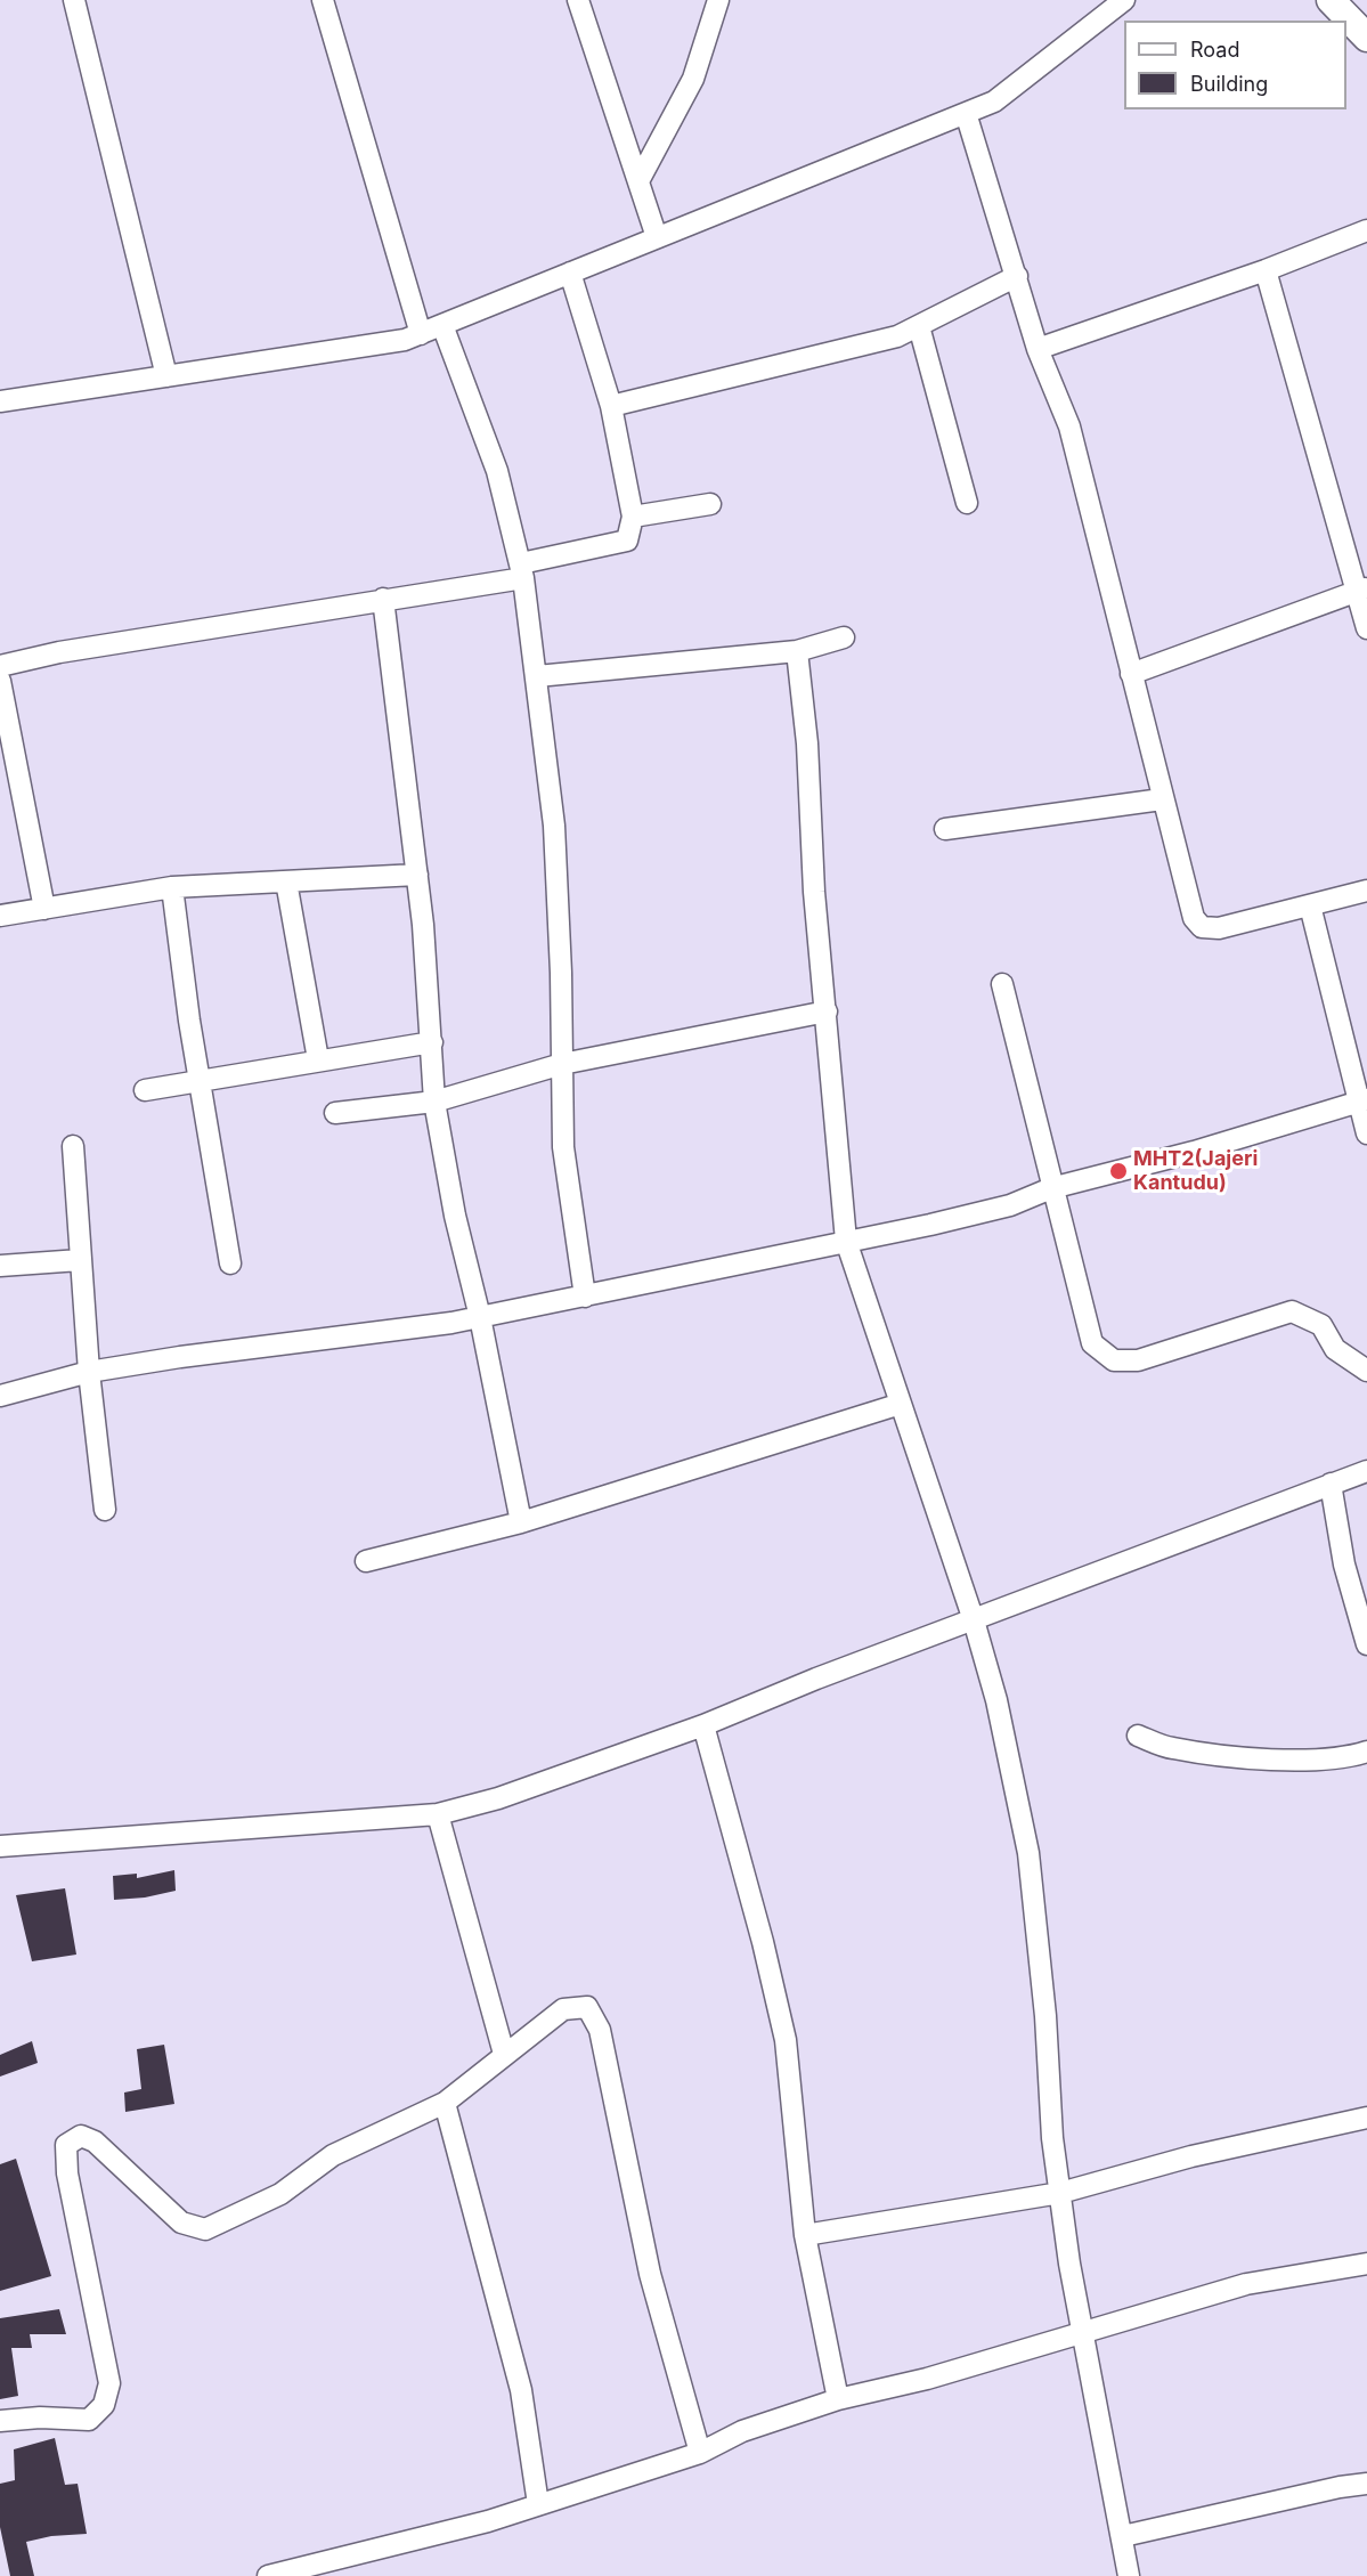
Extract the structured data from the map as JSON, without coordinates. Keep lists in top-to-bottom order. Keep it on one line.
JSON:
{"places":["MHT2(Jajeri Kantudu)"],"legend":["Road","Building"]}
